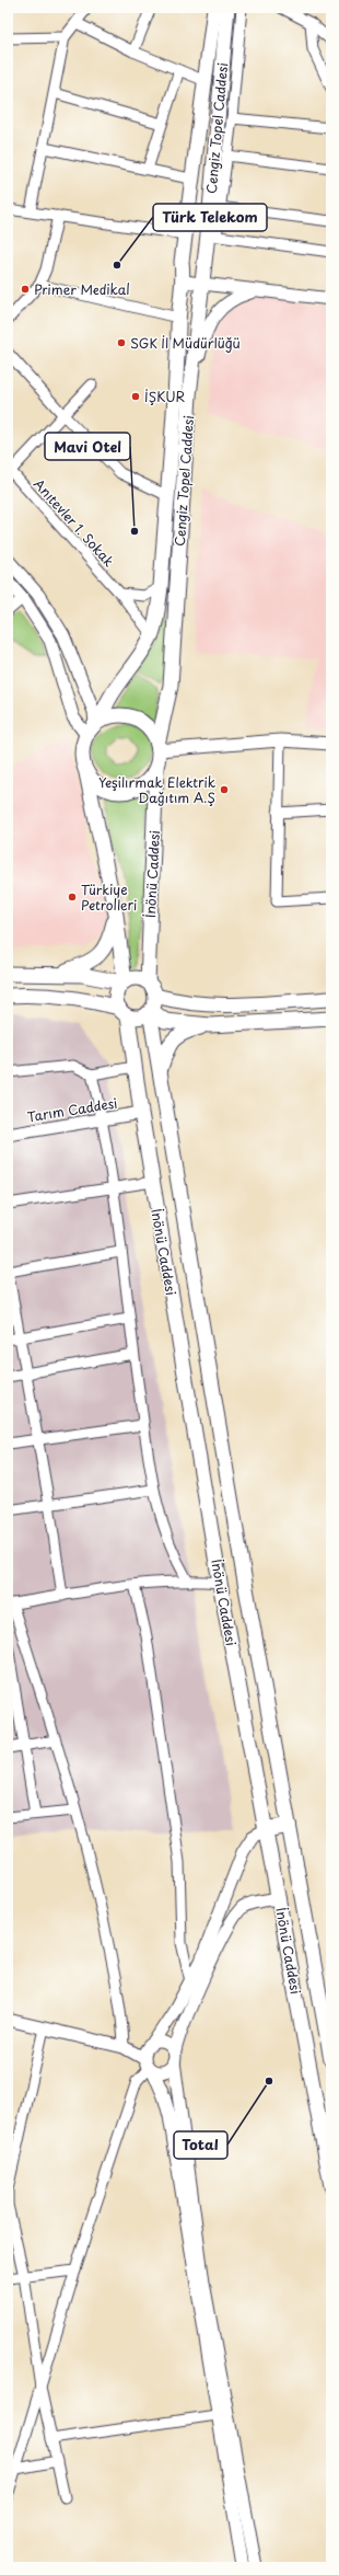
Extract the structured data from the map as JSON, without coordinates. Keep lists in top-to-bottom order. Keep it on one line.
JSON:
{"streets":{"main road":["Cengiz Topel Caddesi","İnönü Caddesi"],"street":["Anıtevler 1. Sokak","Tarım Caddesi"]},"crossings":[["Cengiz Topel Caddesi","Anıtevler 1. Sokak"],["Cengiz Topel Caddesi","İnönü Caddesi"],["İnönü Caddesi","Tarım Caddesi"]],"places":["Türk Telekom","Primer Medikal","SGK İl Müdürlüğü","İŞKUR","Mavi Otel","Yeşilırmak Elektrik Dağıtım A.Ş","Türkiye Petrolleri","Total"]}
